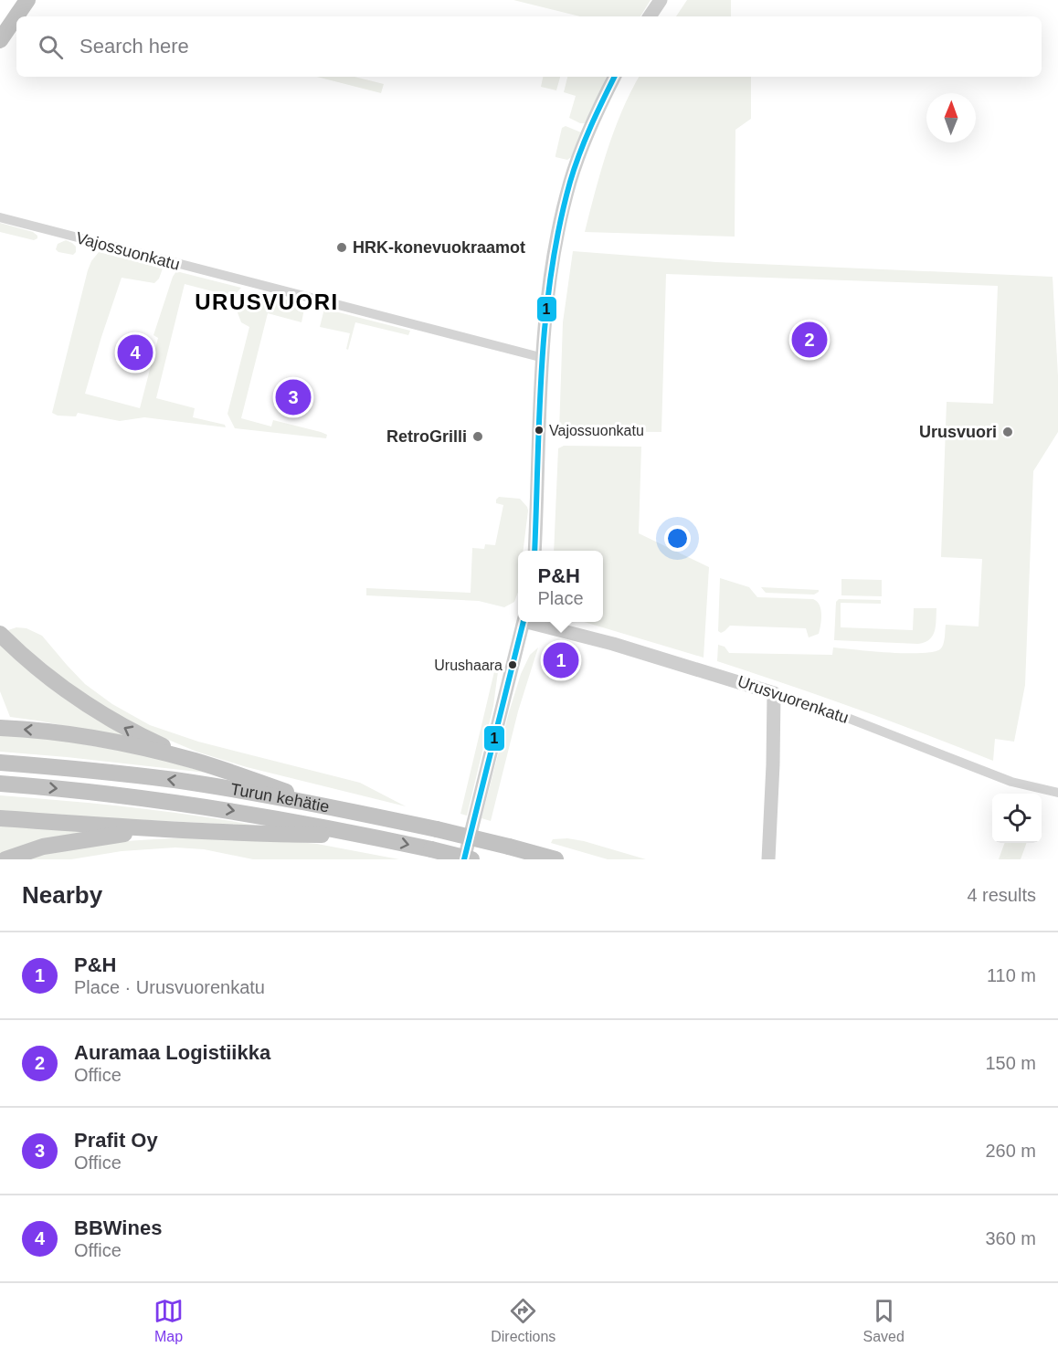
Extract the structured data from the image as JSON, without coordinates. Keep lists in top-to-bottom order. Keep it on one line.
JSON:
{"streets":{"highway":["Turun kehätie"],"street":["Vajossuonkatu","Urusvuorenkatu"]},"districts":["URUSVUORI"],"places":["HRK-konevuokraamot","Vajossuonkatu","Urusvuori","RetroGrilli","Urushaara"],"lines":["transit line 1"],"north":"top","page":{"search":"Search here","pins":["2","4","3","1"],"popup":["P&H","Place"],"heading":["Nearby","4 results"],"list":[{"mark":"1","name":"P&H","note":"Place · Urusvuorenkatu","value":"110 m"},{"mark":"2","name":"Auramaa Logistiikka","note":"Office","value":"150 m"},{"mark":"3","name":"Prafit Oy","note":"Office","value":"260 m"},{"mark":"4","name":"BBWines","note":"Office","value":"360 m"}],"nav":["Map","Directions","Saved"]}}
